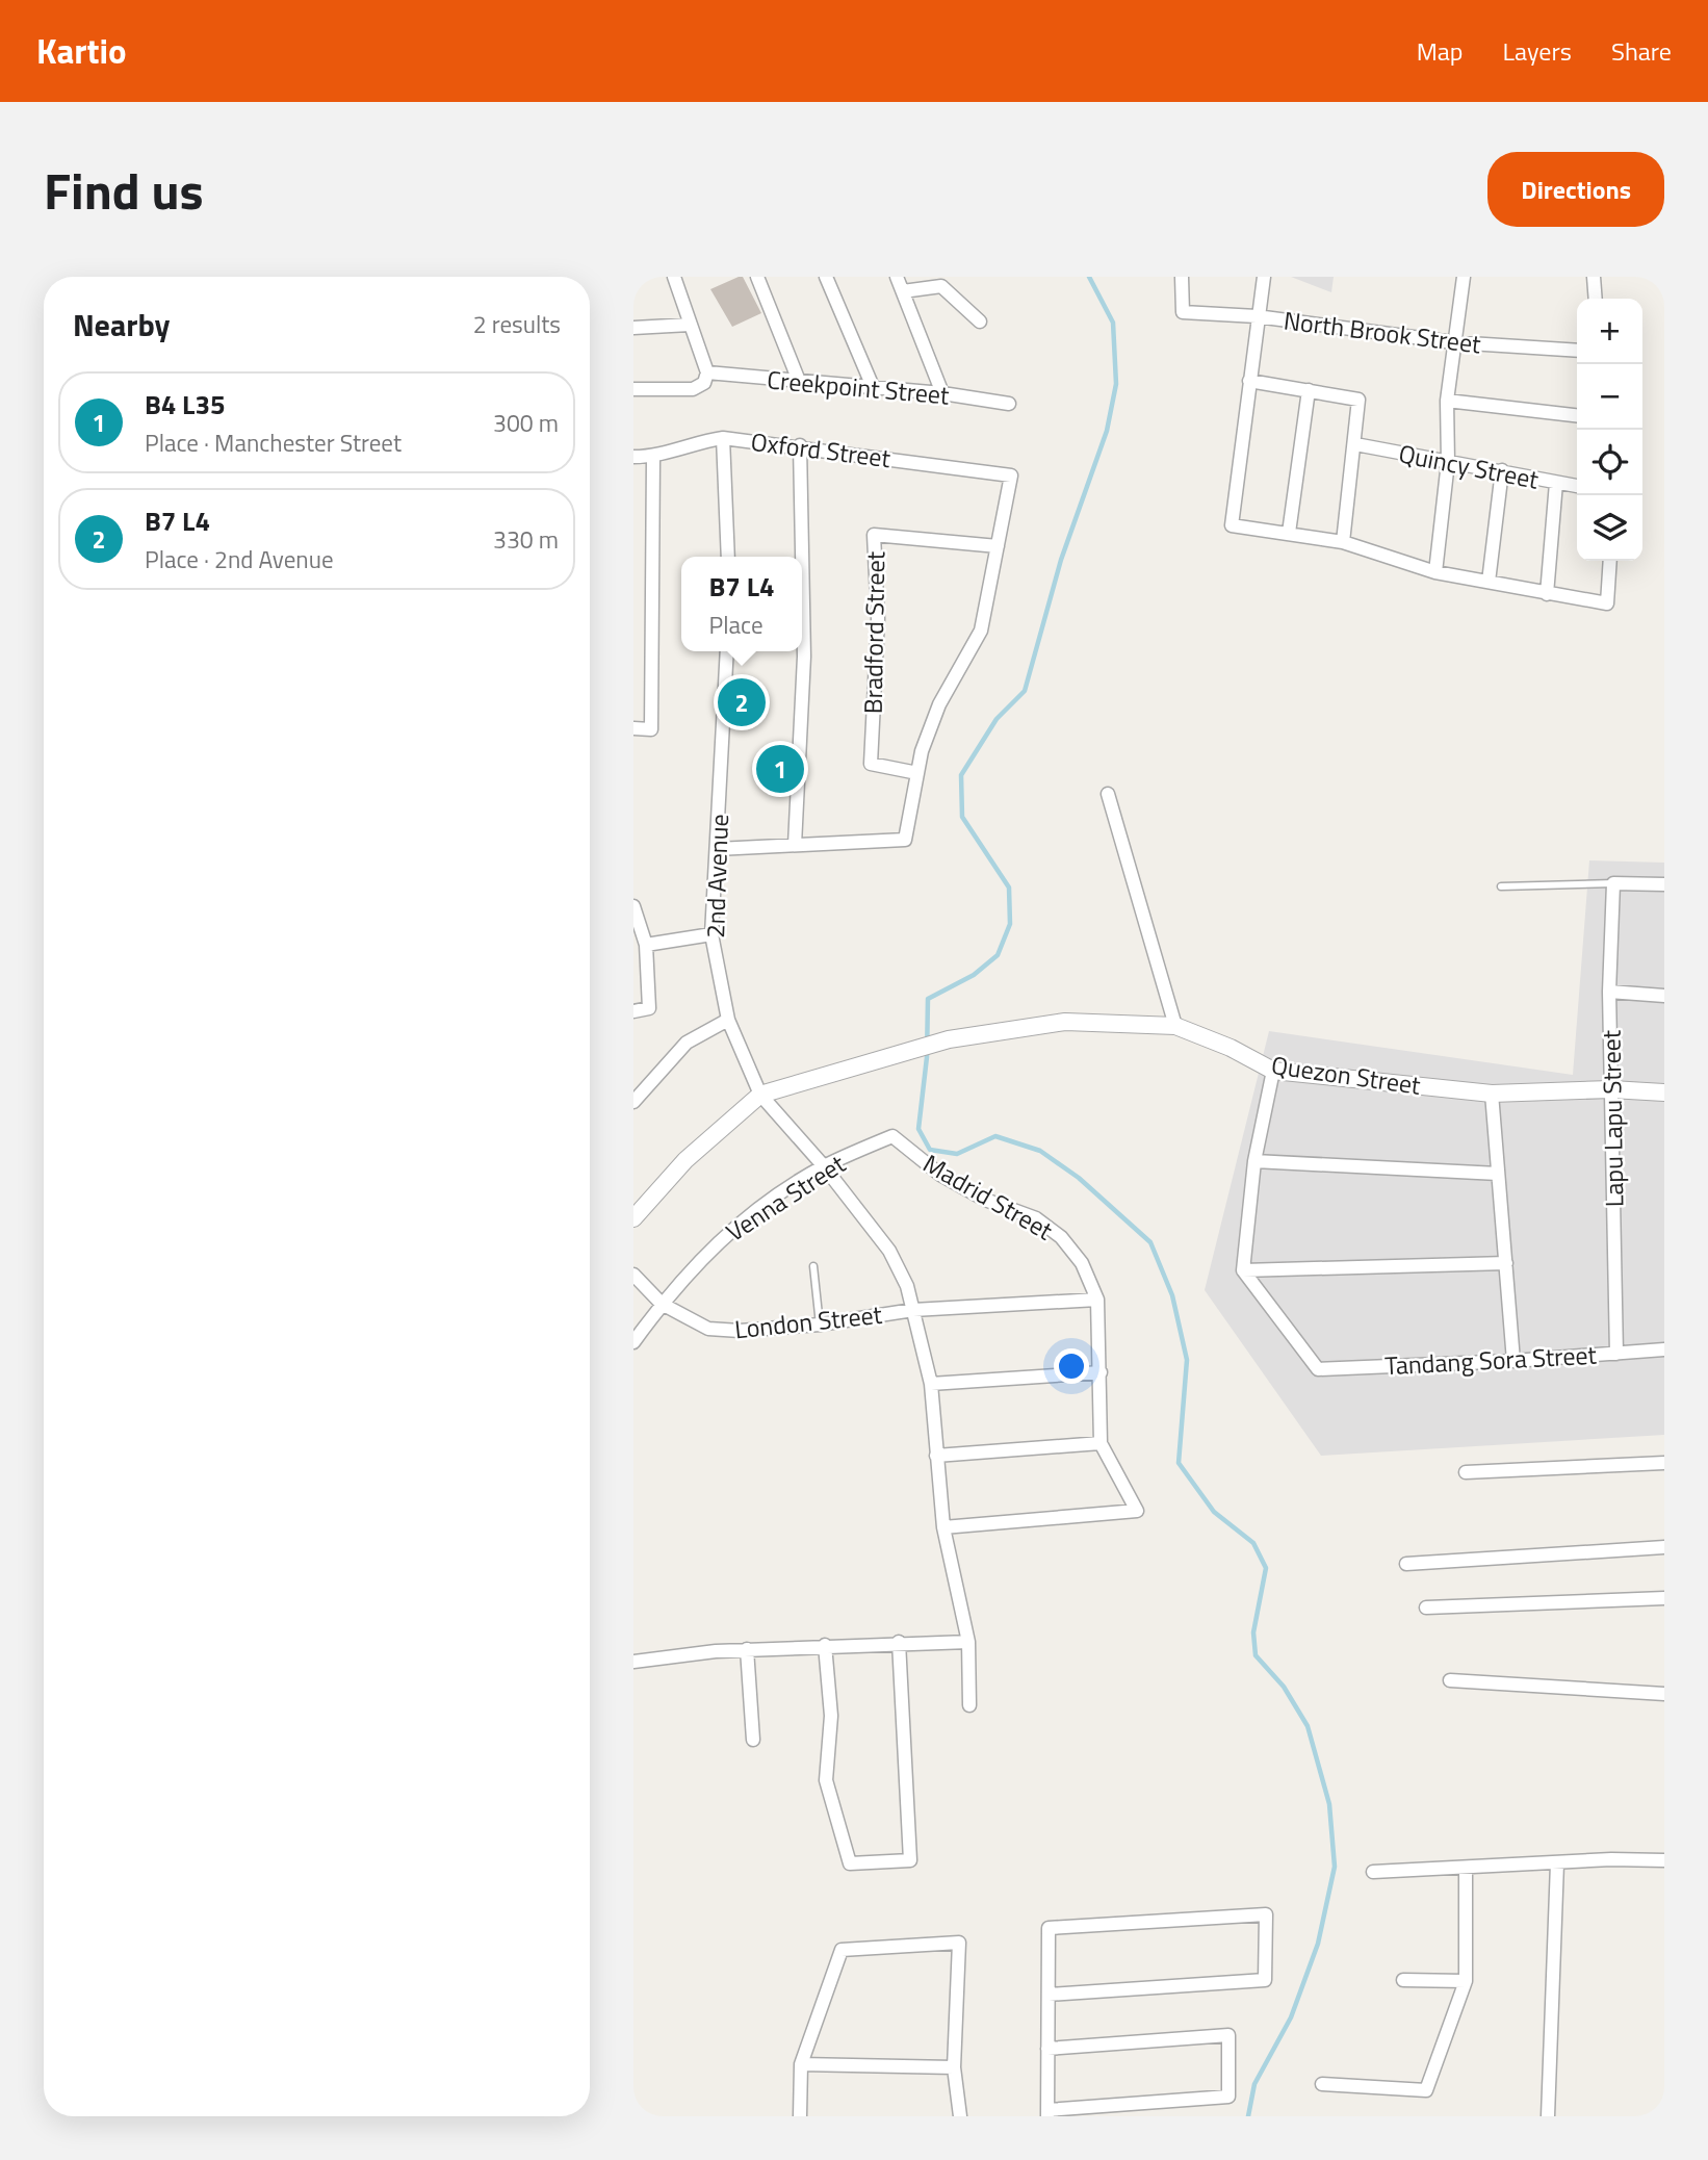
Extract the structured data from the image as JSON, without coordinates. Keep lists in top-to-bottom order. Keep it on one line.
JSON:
{"streets":{"street":["North Brook Street","Creekpoint Street","Oxford Street","Quincy Street","Bradford Street","2nd Avenue","Quezon Street","Lapu Lapu Street","Madrid Street","Venna Street","London Street","Tandang Sora Street"]},"crossings":[["Oxford Street","Bradford Street"],["2nd Avenue","Quezon Street"],["2nd Avenue","Madrid Street"],["2nd Avenue","Venna Street"],["2nd Avenue","London Street"],["Quezon Street","Lapu Lapu Street"],["Lapu Lapu Street","Tandang Sora Street"],["Madrid Street","Venna Street"],["Madrid Street","London Street"],["Venna Street","London Street"]],"page":{"header":"Kartio","nav":["Map","Layers","Share"],"title":"Find us","buttons":"Directions","heading":["Nearby","2 results"],"map_buttons":["+","−"],"list":[{"mark":"1","name":"B4 L35","note":"Place · Manchester Street","value":"300 m"},{"mark":"2","name":"B7 L4","note":"Place · 2nd Avenue","value":"330 m"}],"popup":["B7 L4","Place"],"pins":["2","1"]}}
